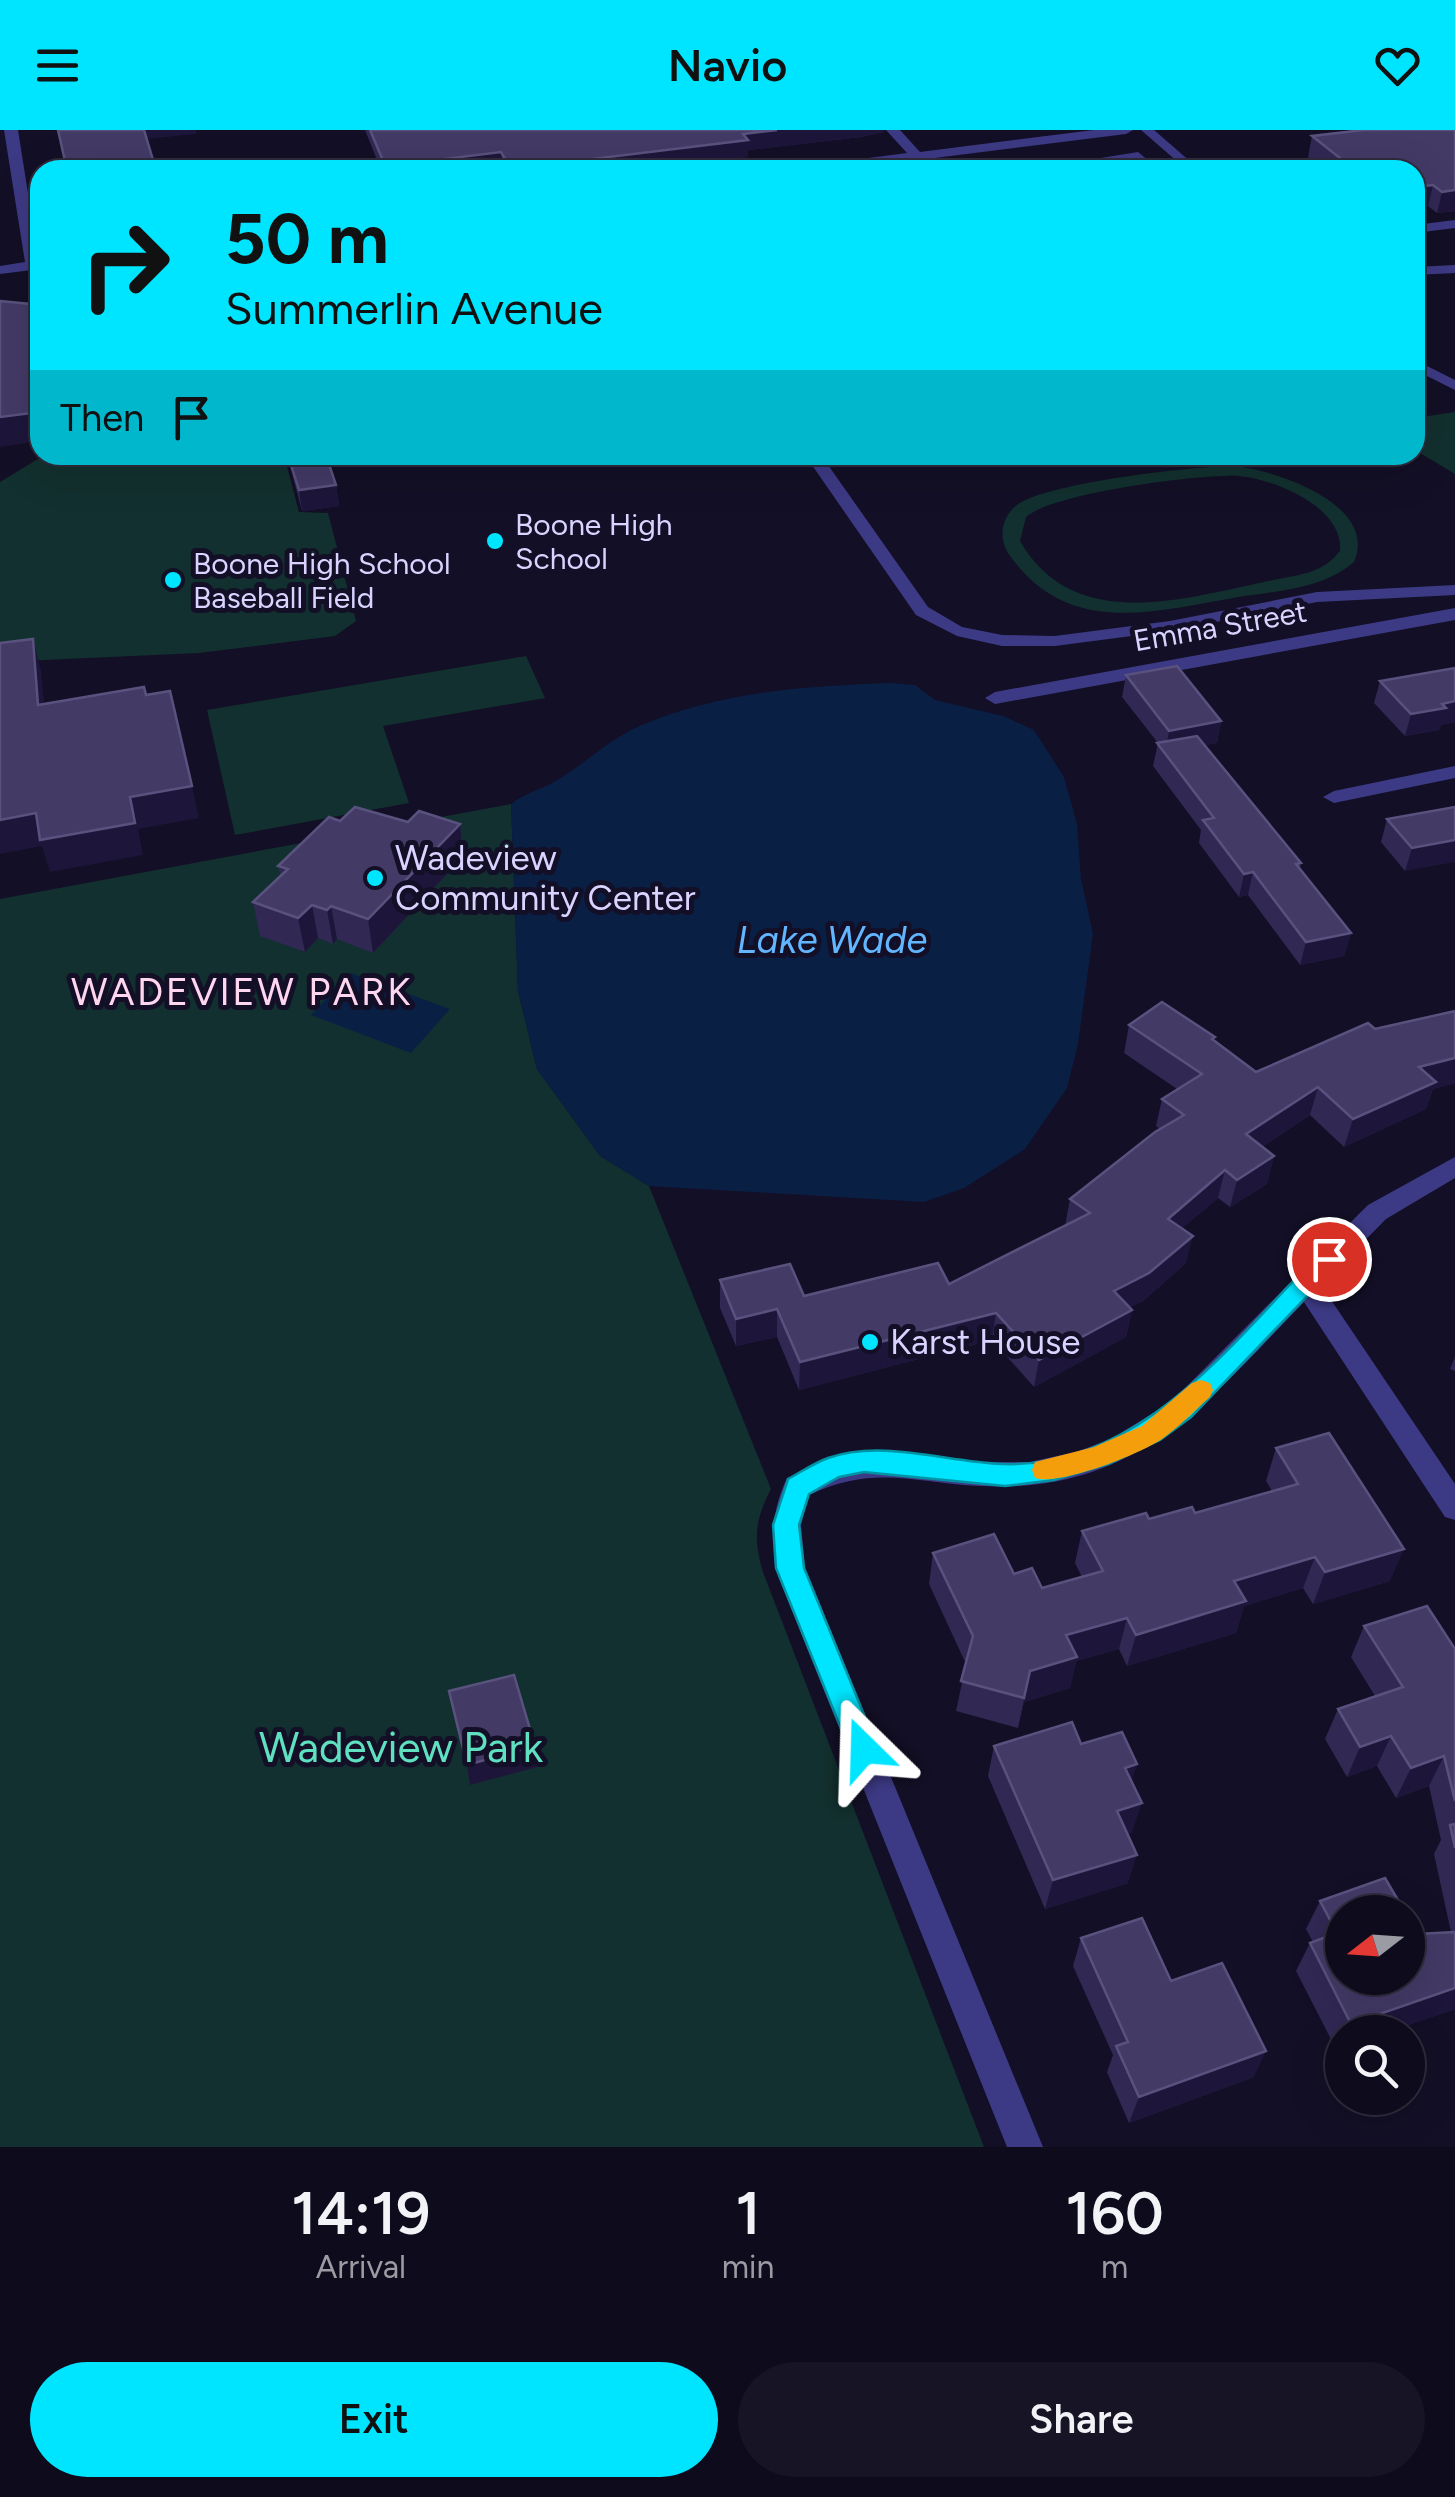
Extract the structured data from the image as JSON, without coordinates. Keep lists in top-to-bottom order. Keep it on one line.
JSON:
{"streets":{"street":["Emma Street"]},"districts":["WADEVIEW PARK"],"water":["Lake Wade"],"parks":["Wadeview Park"],"places":["Boone High School","Boone High School Baseball Field","Wadeview Community Center","Karst House"],"north":"left","page":{"header":"Navio","turn":["50 m","Summerlin Avenue"],"then":"Then","eta":["14:19","Arrival","1","min","160","m"],"buttons":["Exit","Share"]}}
